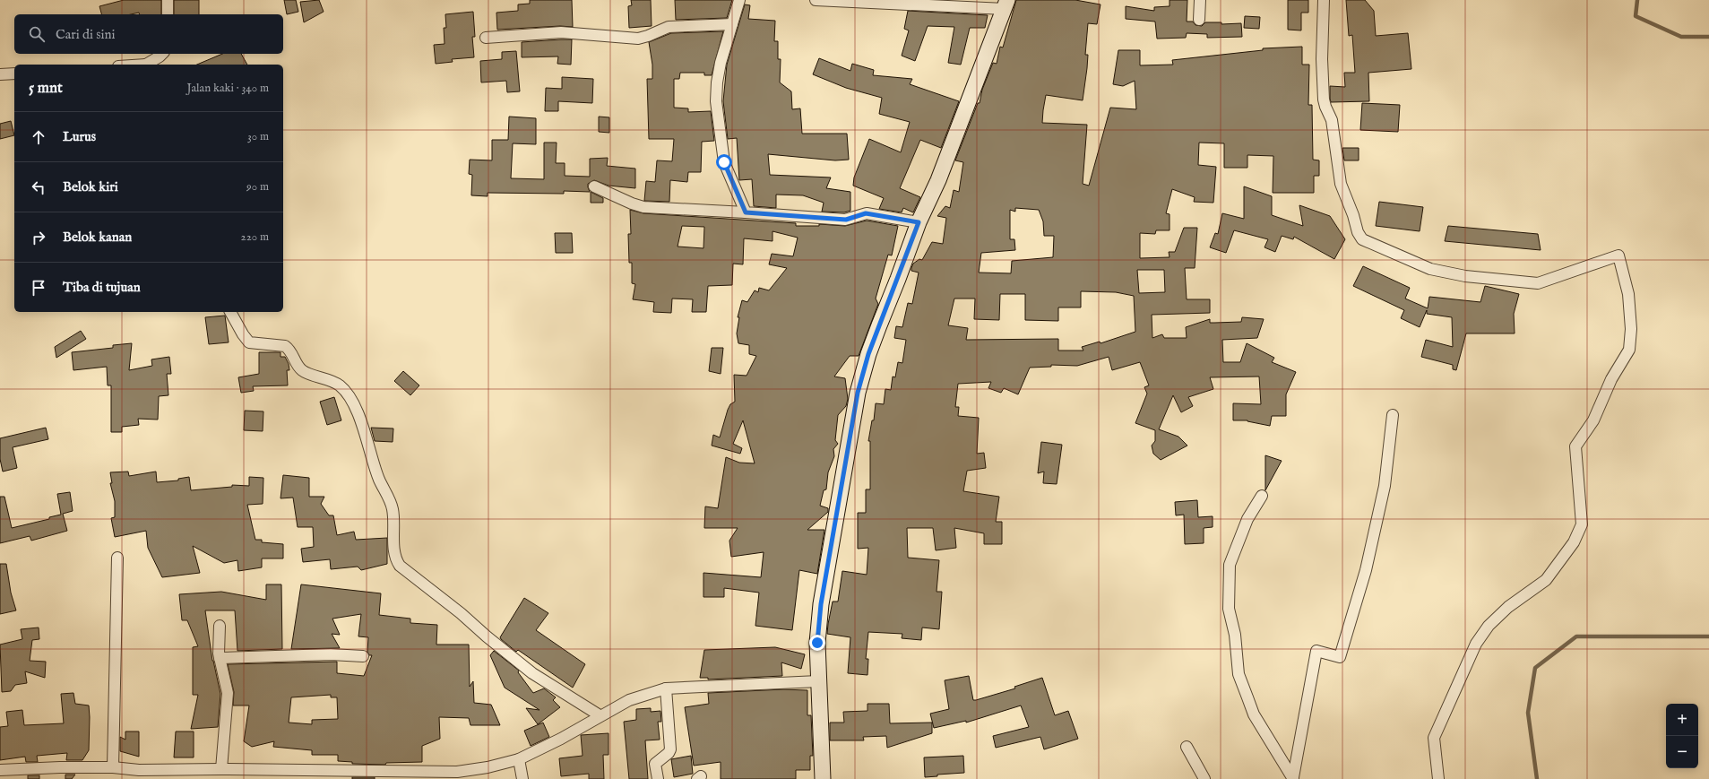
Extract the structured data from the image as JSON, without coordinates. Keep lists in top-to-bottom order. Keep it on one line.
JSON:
{"page":{"search":"Cari di sini","heading":["5 mnt","Jalan kaki · 340 m"],"list":[["Lurus","30 m"],["Belok kiri","90 m"],["Belok kanan","220 m"],"Tiba di tujuan"],"map_buttons":["+","−"]}}
